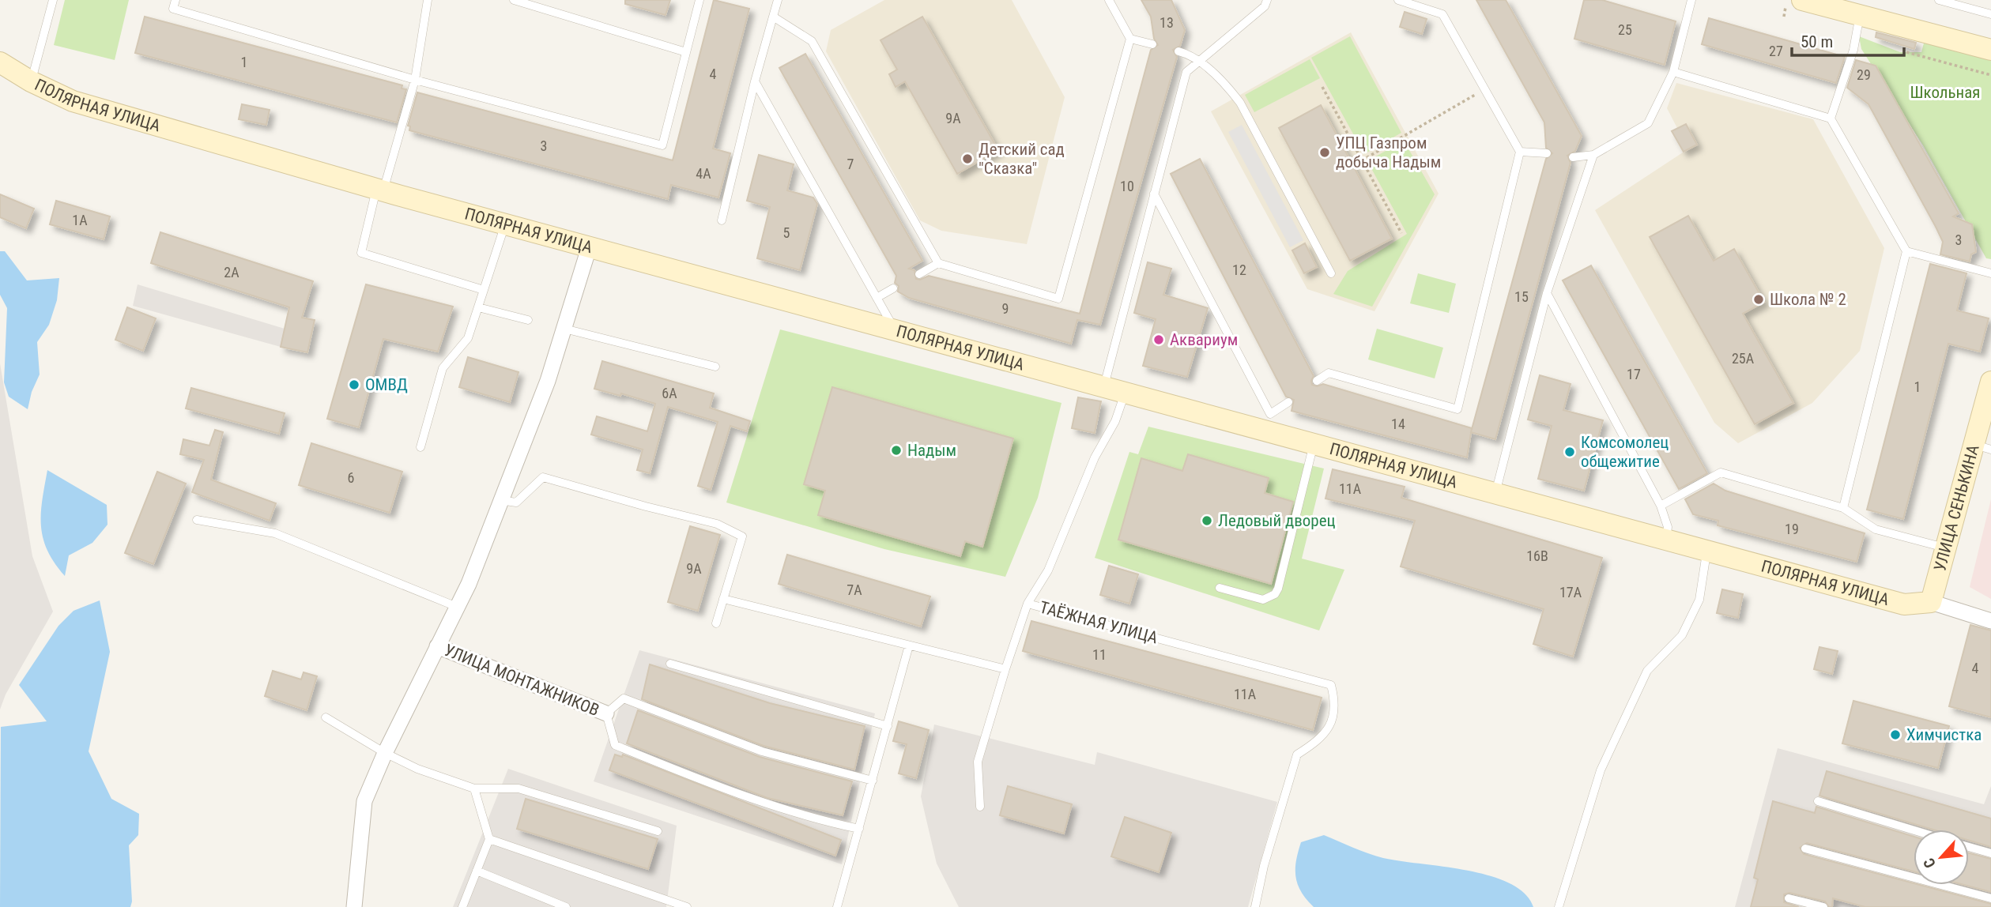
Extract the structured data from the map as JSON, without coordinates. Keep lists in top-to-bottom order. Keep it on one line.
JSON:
{"streets":{"street":["ПОЛЯРНАЯ УЛИЦА","УЛИЦА СЕНЬКИНА","УЛИЦА МОНТАЖНИКОВ"],"lane":["ТАЁЖНАЯ УЛИЦА"]},"crossings":[["ПОЛЯРНАЯ УЛИЦА","УЛИЦА СЕНЬКИНА"],["ПОЛЯРНАЯ УЛИЦА","ТАЁЖНАЯ УЛИЦА"]],"parks":["Школьная"],"places":["УПЦ Газпром добыча Надым","Детский сад \"Сказка\"","Школа № 2","Аквариум","ОМВД","Надым","Комсомолец общежитие","Ледовый дворец","Химчистка"],"house_numbers":["13","25","27","1","4","29","9А","3","7","4А","10","1А","5","3","12","2А","15","9","25А","17","1","6А","14","6","11А","19","16В","9А","7А","17А","11","4","11А"],"scale_bar":"50 m","north":"bottom left"}
